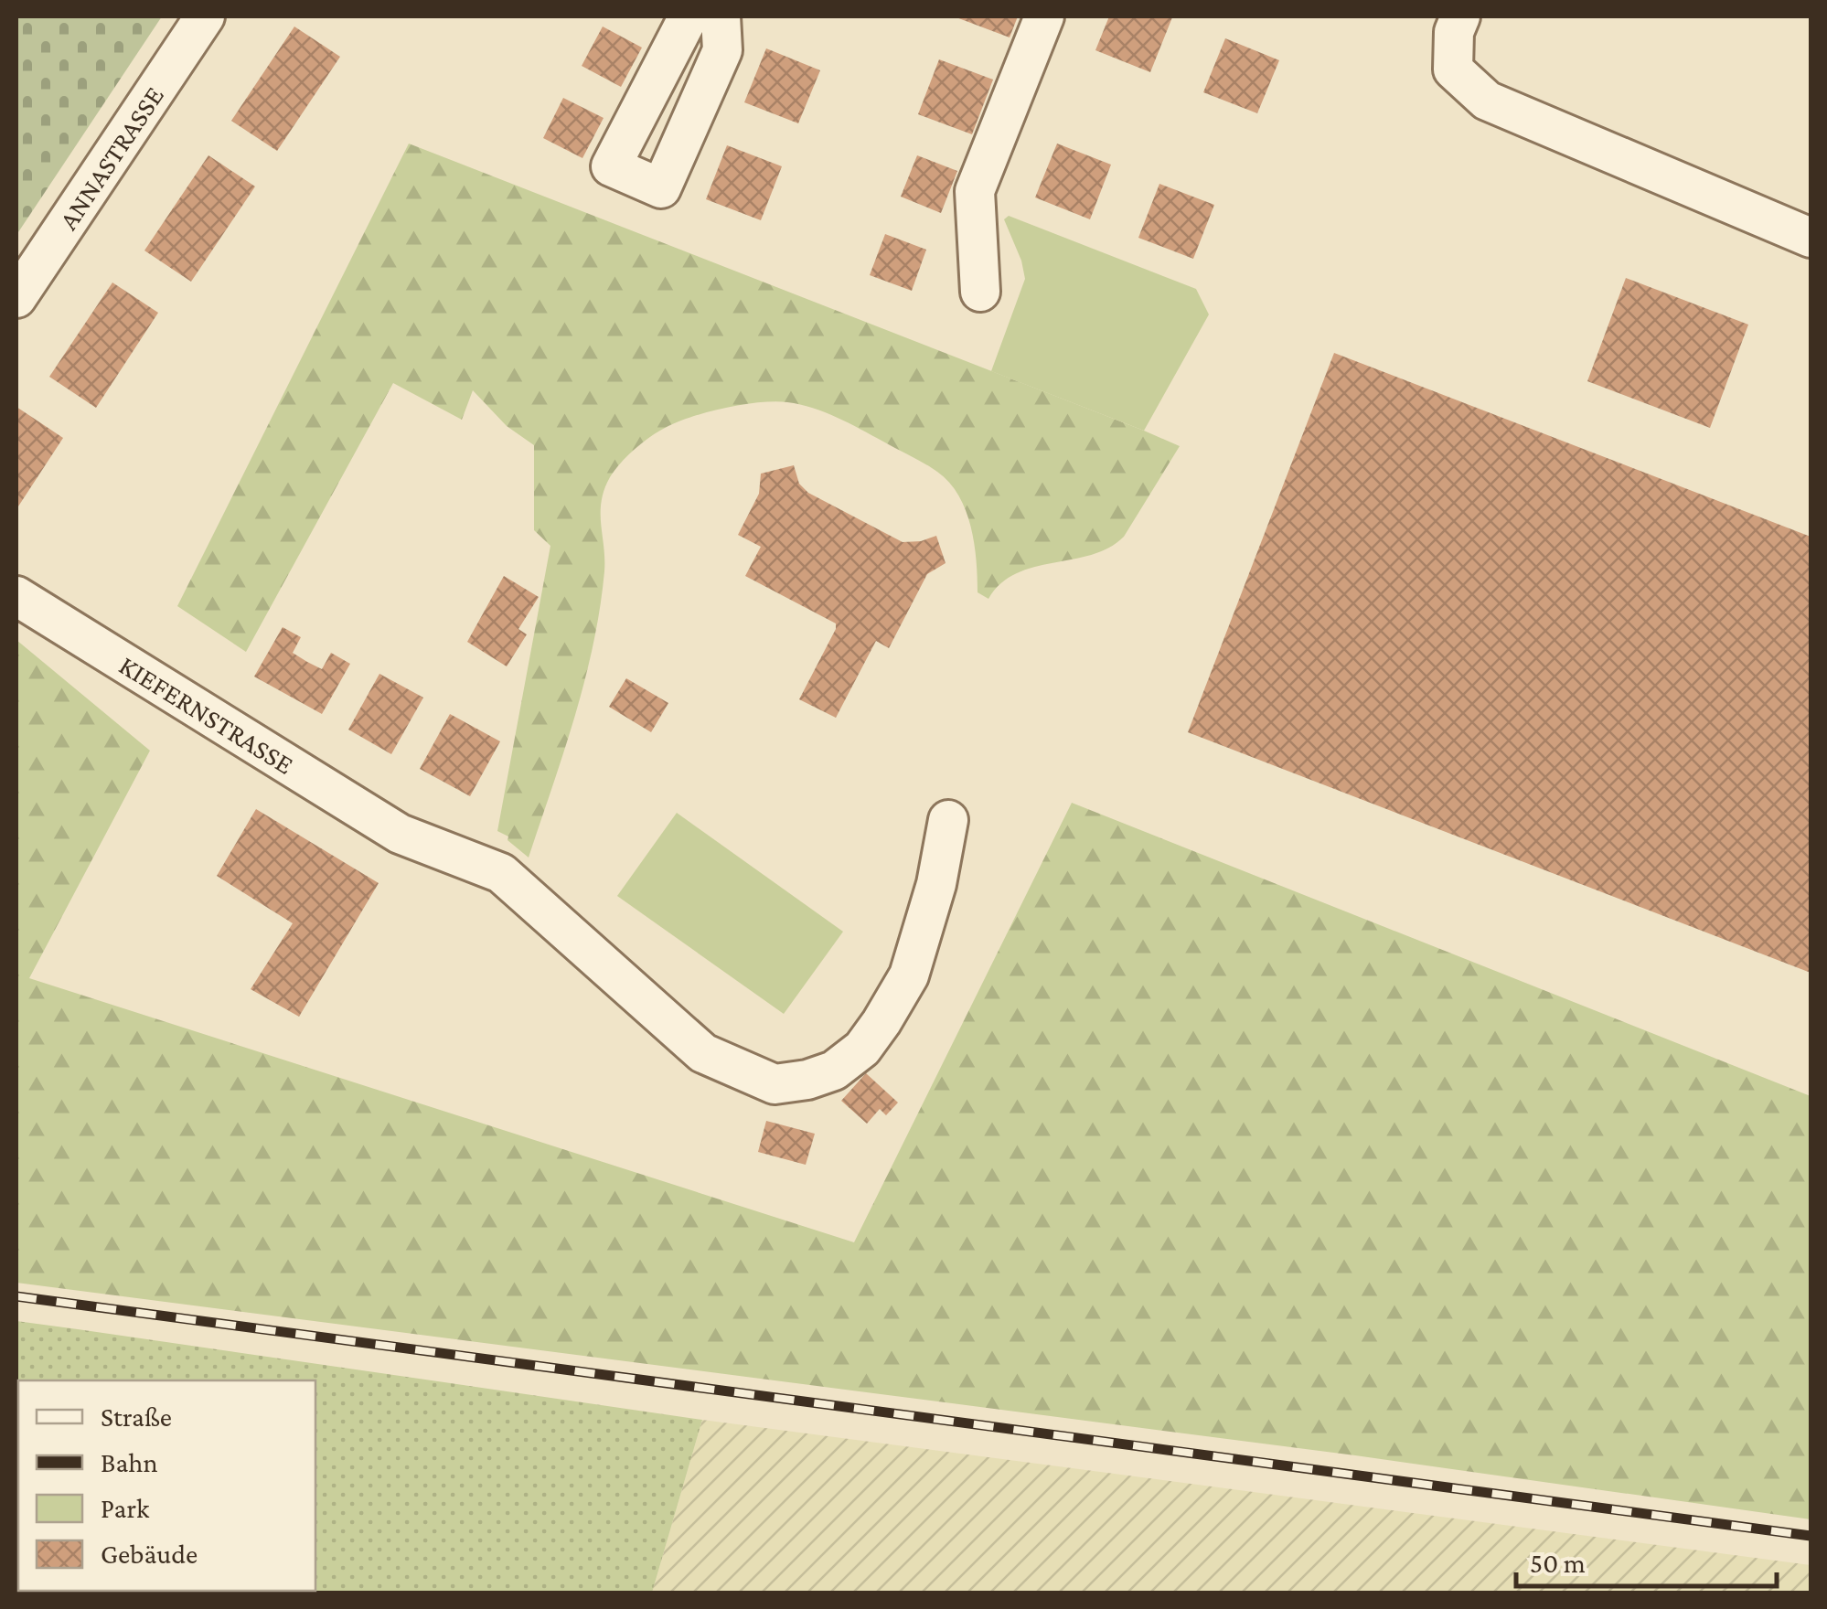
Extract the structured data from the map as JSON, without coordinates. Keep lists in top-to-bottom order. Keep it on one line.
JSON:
{"streets":{"street":["ANNASTRASSE","KIEFERNSTRASSE"]},"legend":["Straße","Bahn","Park","Gebäude"],"scale_bar":"50 m"}
